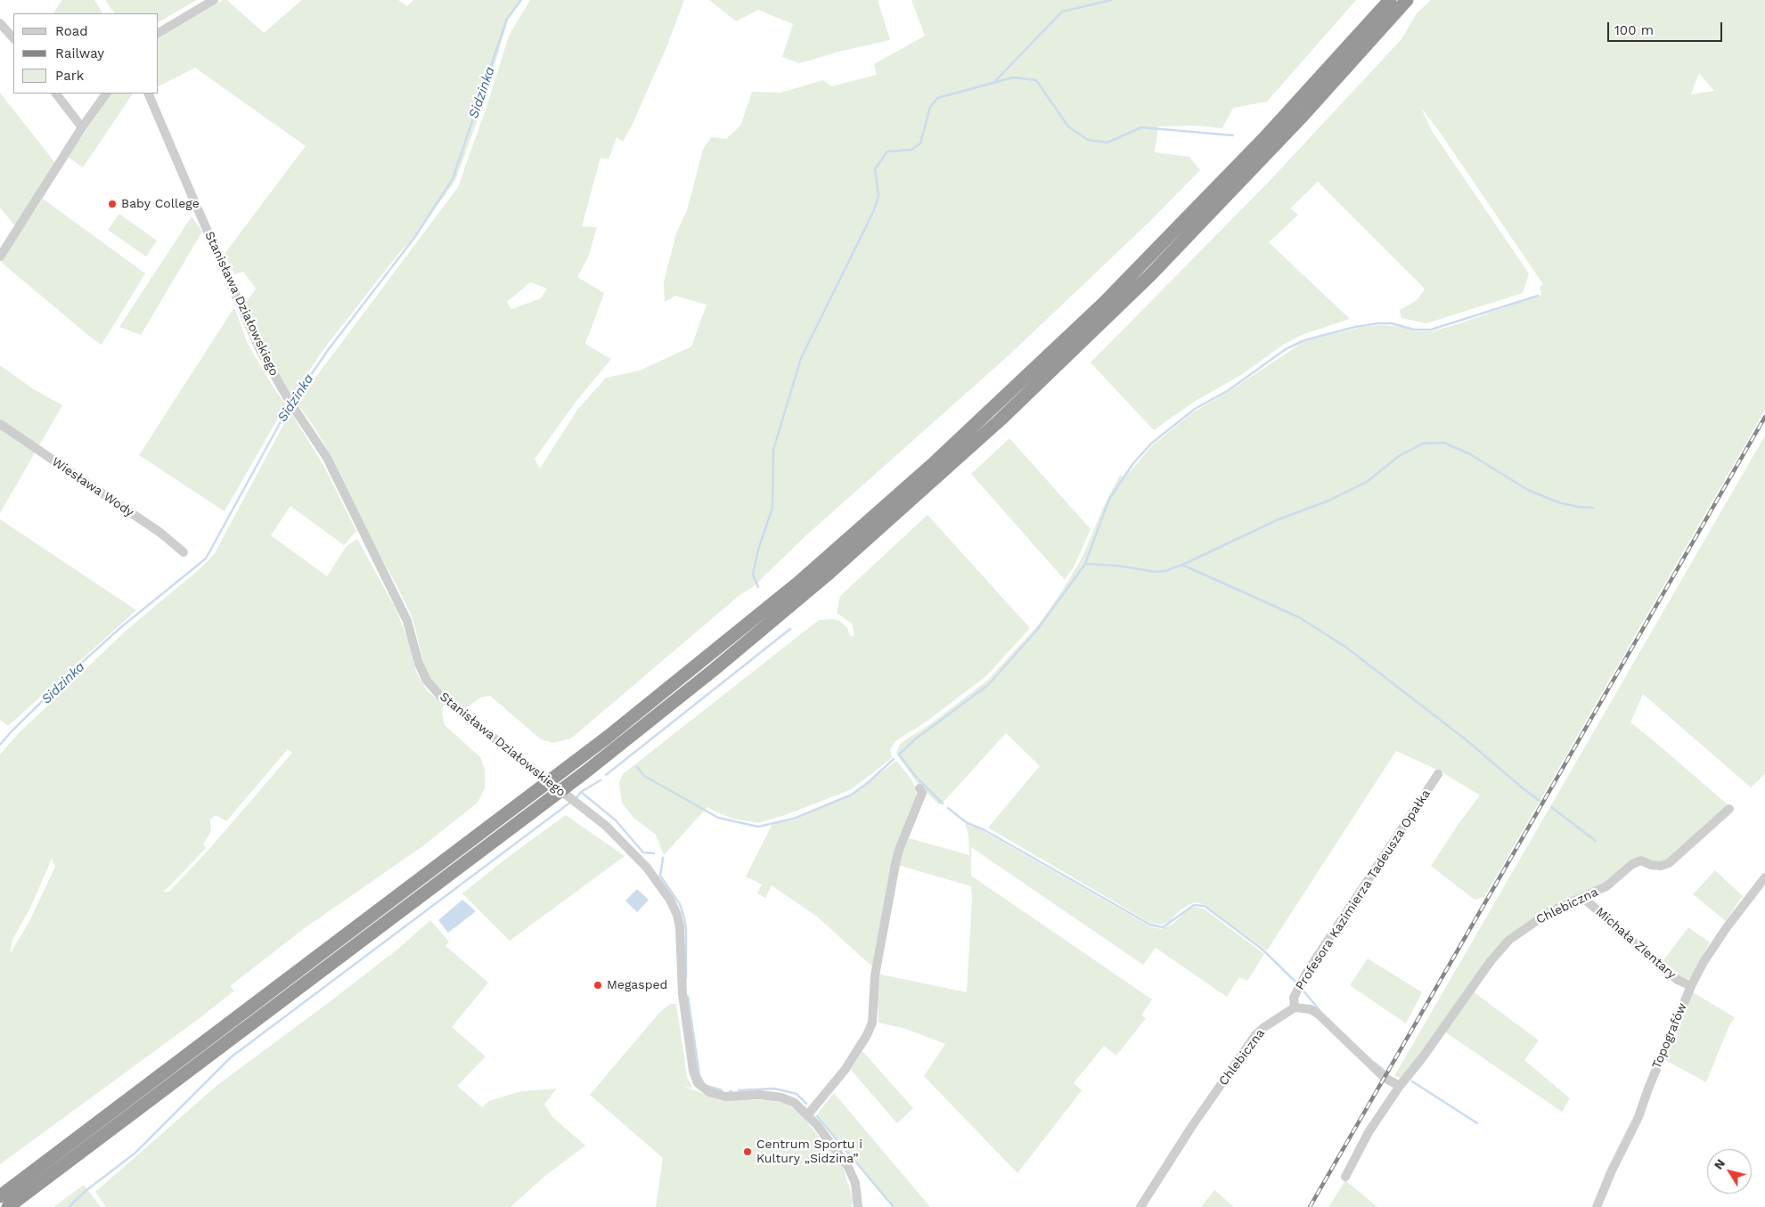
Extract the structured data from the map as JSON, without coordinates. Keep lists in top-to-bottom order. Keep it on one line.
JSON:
{"streets":{"street":["Stanisława Działowskiego","Wiesława Wody","Profesora Kazimierza Tadeusza Opałka","Chlebiczna","Michała Zientary","Topografów"]},"crossings":[["Profesora Kazimierza Tadeusza Opałka","Chlebiczna"],["Chlebiczna","Michała Zientary"],["Michała Zientary","Topografów"]],"water":["Sidzinka"],"places":["Baby College","Megasped","Centrum Sportu i Kultury „Sidzina”"],"legend":["Road","Railway","Park"],"scale_bar":"100 m","north":"top left"}
